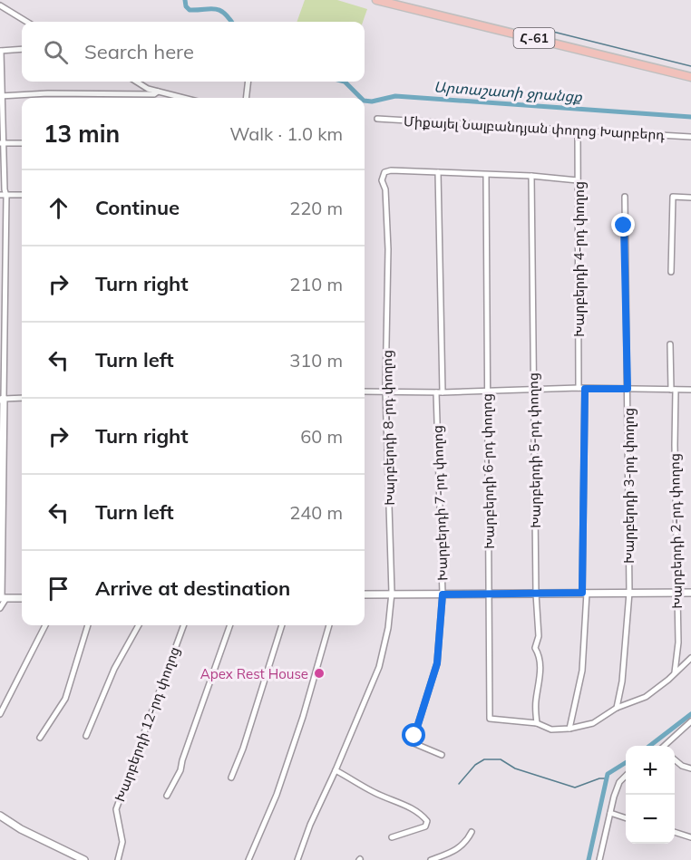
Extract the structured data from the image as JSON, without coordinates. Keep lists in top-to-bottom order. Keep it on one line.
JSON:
{"streets":{"main road":["Հ-61"],"street":["Միքայել Նալբանդյան փողոց Խարբերդ","Խարբերդի 4-րդ փողոց","Խարբերդի 8-րդ փողոց","Խարբերդի 5-րդ փողոց","Խարբերդի 6-րդ փողոց","Խարբերդի 3-րդ փողոց","Խարբերդի 7-րդ փողոց","Խարբերդի 2-րդ փողոց","Խարբերդի 12-րդ փողոց"]},"crossings":[["Միքայել Նալբանդյան փողոց Խարբերդ","Խարբերդի 4-րդ փողոց"],["Խարբերդի 4-րդ փողոց","Խարբերդի 8-րդ փողոց"],["Խարբերդի 8-րդ փողոց","Խարբերդի 5-րդ փողոց"],["Խարբերդի 8-րդ փողոց","Խարբերդի 6-րդ փողոց"],["Խարբերդի 5-րդ փողոց","Խարբերդի 6-րդ փողոց"]],"water":["Արտաշատի ջրանցք"],"places":["Apex Rest House"],"page":{"search":"Search here","heading":["13 min","Walk · 1.0 km"],"list":[["Continue","220 m"],["Turn right","210 m"],["Turn left","310 m"],["Turn right","60 m"],["Turn left","240 m"],"Arrive at destination"],"map_buttons":["+","−"]}}
